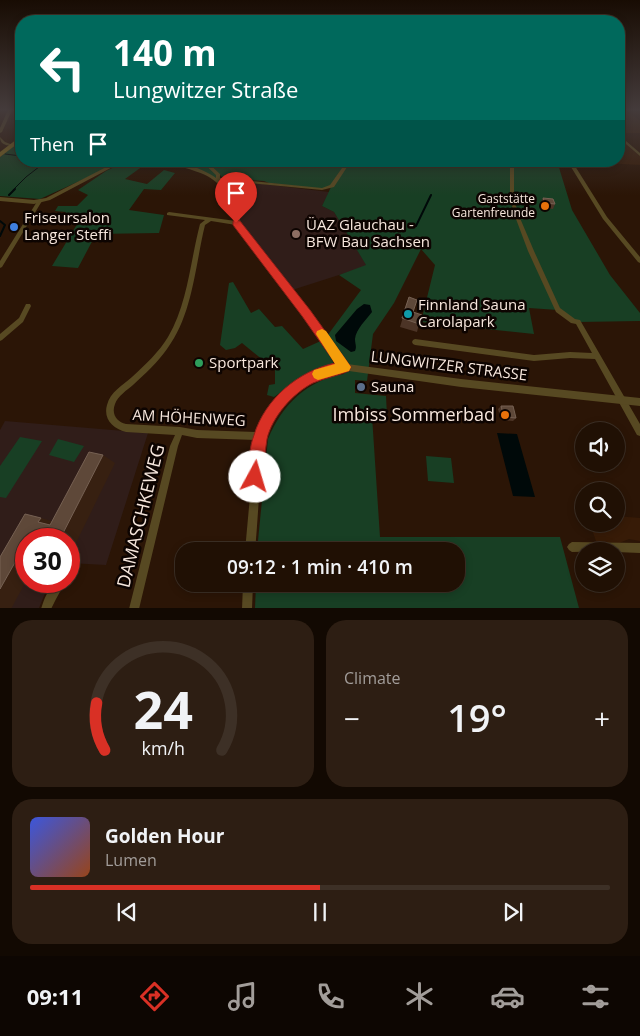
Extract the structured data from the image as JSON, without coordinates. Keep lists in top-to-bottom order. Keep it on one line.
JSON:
{"streets":{"street":["LUNGWITZER STRASSE","AM HÖHENWEG","DAMASCHKEWEG"]},"crossings":[["AM HÖHENWEG","DAMASCHKEWEG"]],"places":["Gaststätte Gartenfreunde","Friseursalon Langer Steffi","ÜAZ Glauchau - BFW Bau Sachsen","Finnland Sauna Carolapark","Sportpark","Sauna","Imbiss Sommerbad"],"page":{"turn":["140 m","Lungwitzer Straße"],"then":"Then","limit":"30","trip":"09:12 · 1 min · 410 m","tile":"Climate","heat":["−","19°","+"],"song":["Golden Hour","Lumen"],"tabs":"09:11","gauge":["24","km/h"]}}
